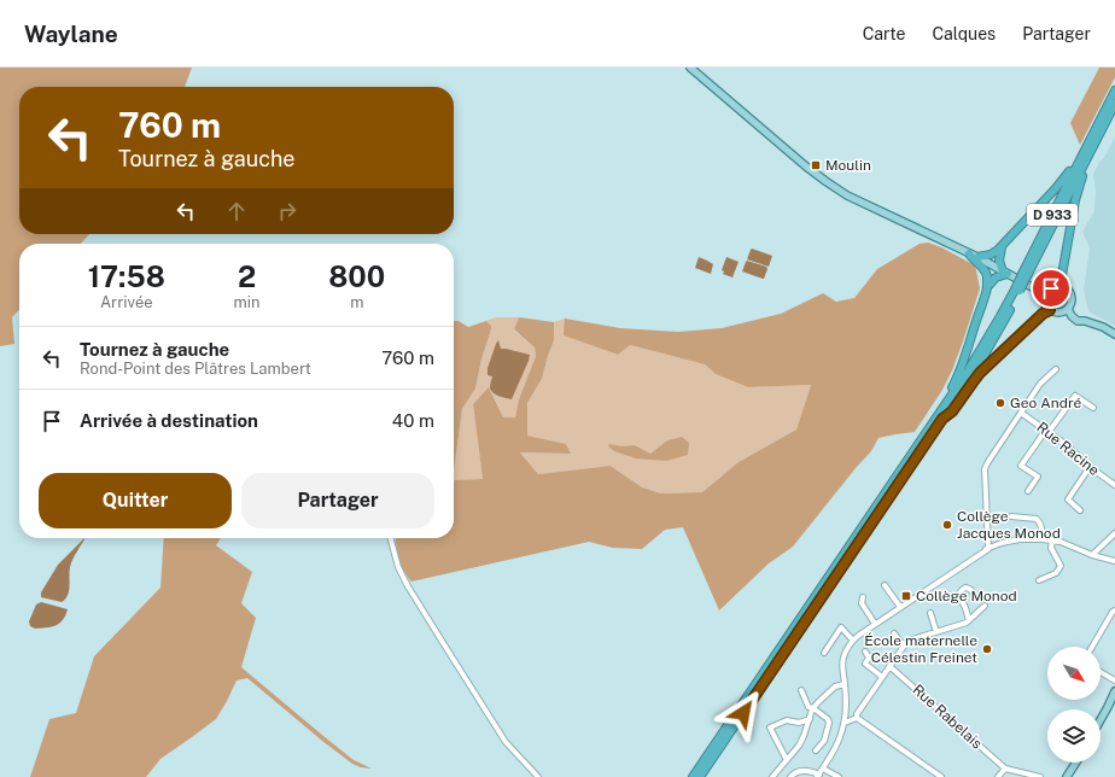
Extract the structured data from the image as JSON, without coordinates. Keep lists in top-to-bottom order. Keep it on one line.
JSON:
{"streets":{"highway":["D 933"],"street":["Rue Racine","Rue Rabelais"]},"places":{"transit":["Moulin","Collège Monod"],"other":["Geo André","Collège Jacques Monod","École maternelle Célestin Freinet"]},"north":"bottom right","page":{"header":"Waylane","nav":["Carte","Calques","Partager"],"turn":["760 m","Tournez à gauche"],"eta":["17:58","Arrivée","2","min","800","m"],"list":[{"name":"Tournez à gauche","note":"Rond-Point des Plâtres Lambert","value":"760 m"},{"name":"Arrivée à destination","value":"40 m"}],"buttons":["Quitter","Partager"]}}
